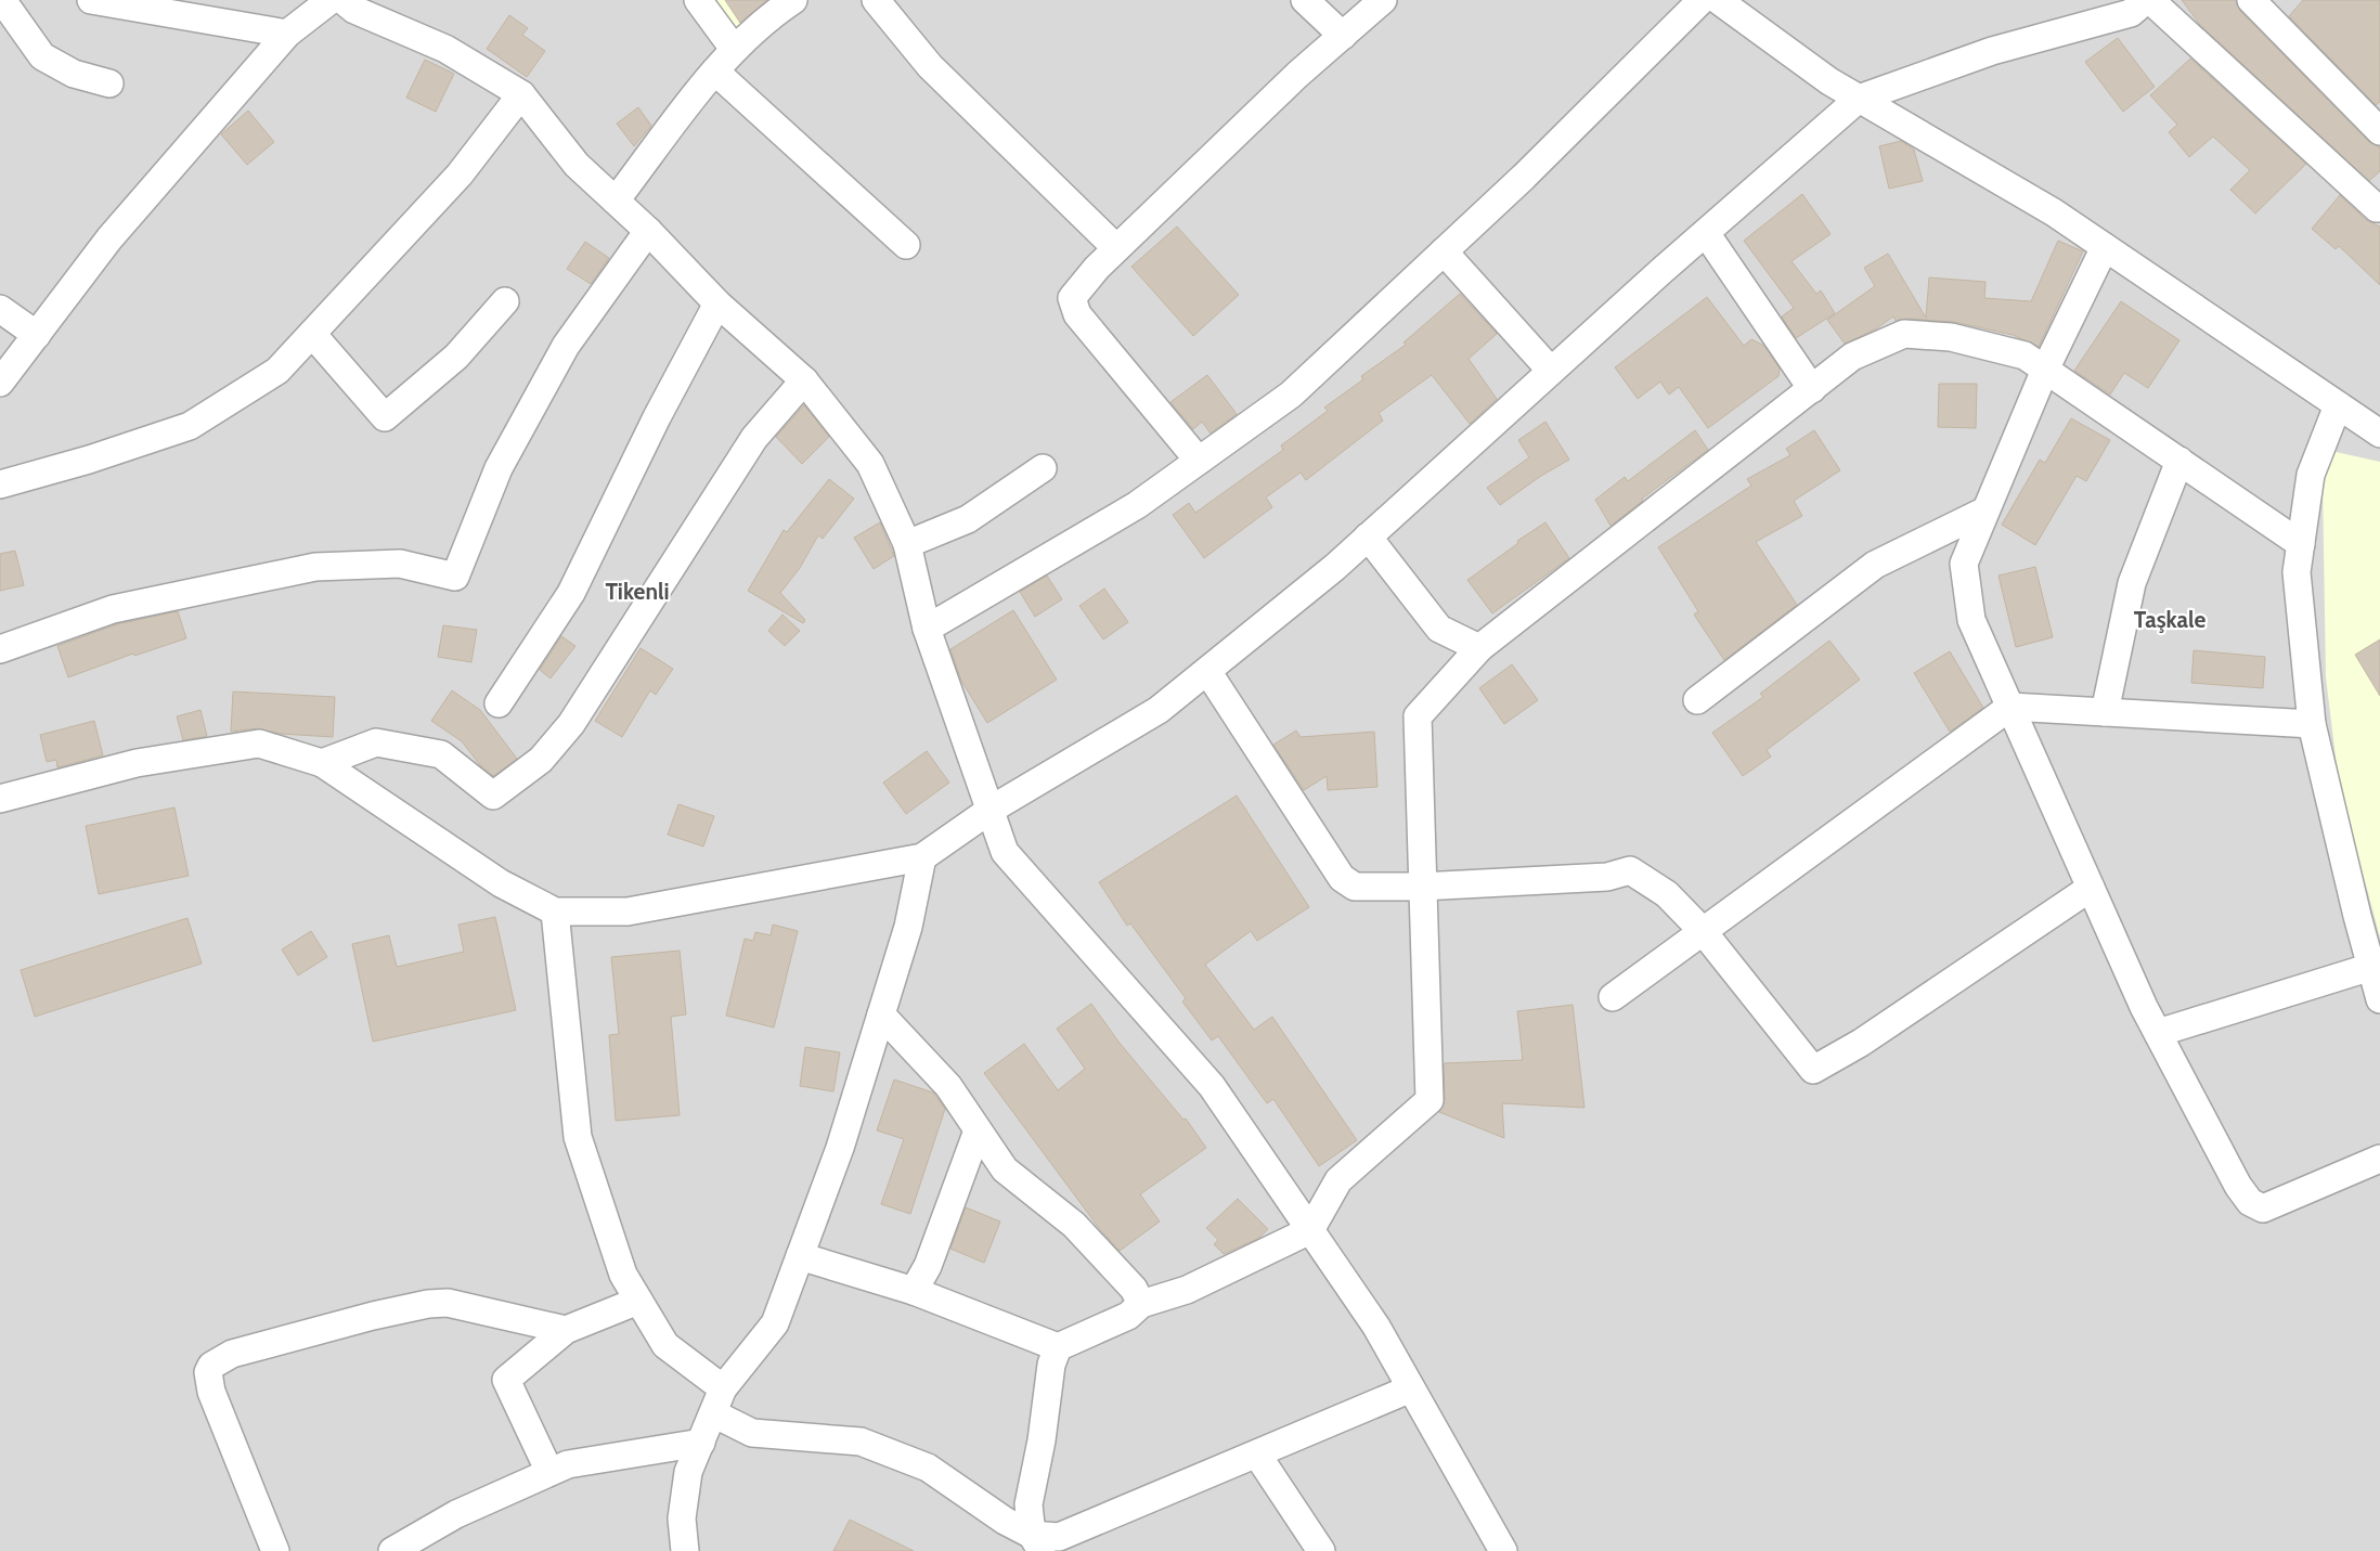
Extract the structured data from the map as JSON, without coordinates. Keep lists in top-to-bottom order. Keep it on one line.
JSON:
{"districts":["Tikenli","Taşkale"]}
